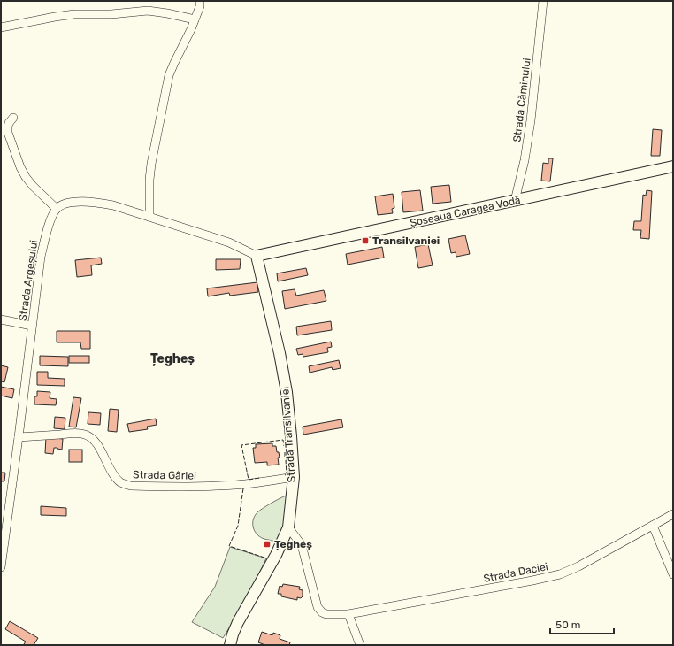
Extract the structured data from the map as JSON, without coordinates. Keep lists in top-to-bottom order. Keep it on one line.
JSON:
{"streets":{"street":["Strada Căminului","Șoseaua Caragea Vodă","Strada Argeșului","Strada Transilvaniei","Strada Gârlei","Strada Daciei"]},"crossings":[["Strada Căminului","Șoseaua Caragea Vodă"],["Șoseaua Caragea Vodă","Strada Transilvaniei"],["Strada Argeșului","Strada Gârlei"],["Strada Transilvaniei","Strada Gârlei"],["Strada Transilvaniei","Strada Daciei"]],"districts":["Țegheș"],"places":{"transit":["Transilvaniei","Țegheș"]},"scale_bar":"50 m"}
